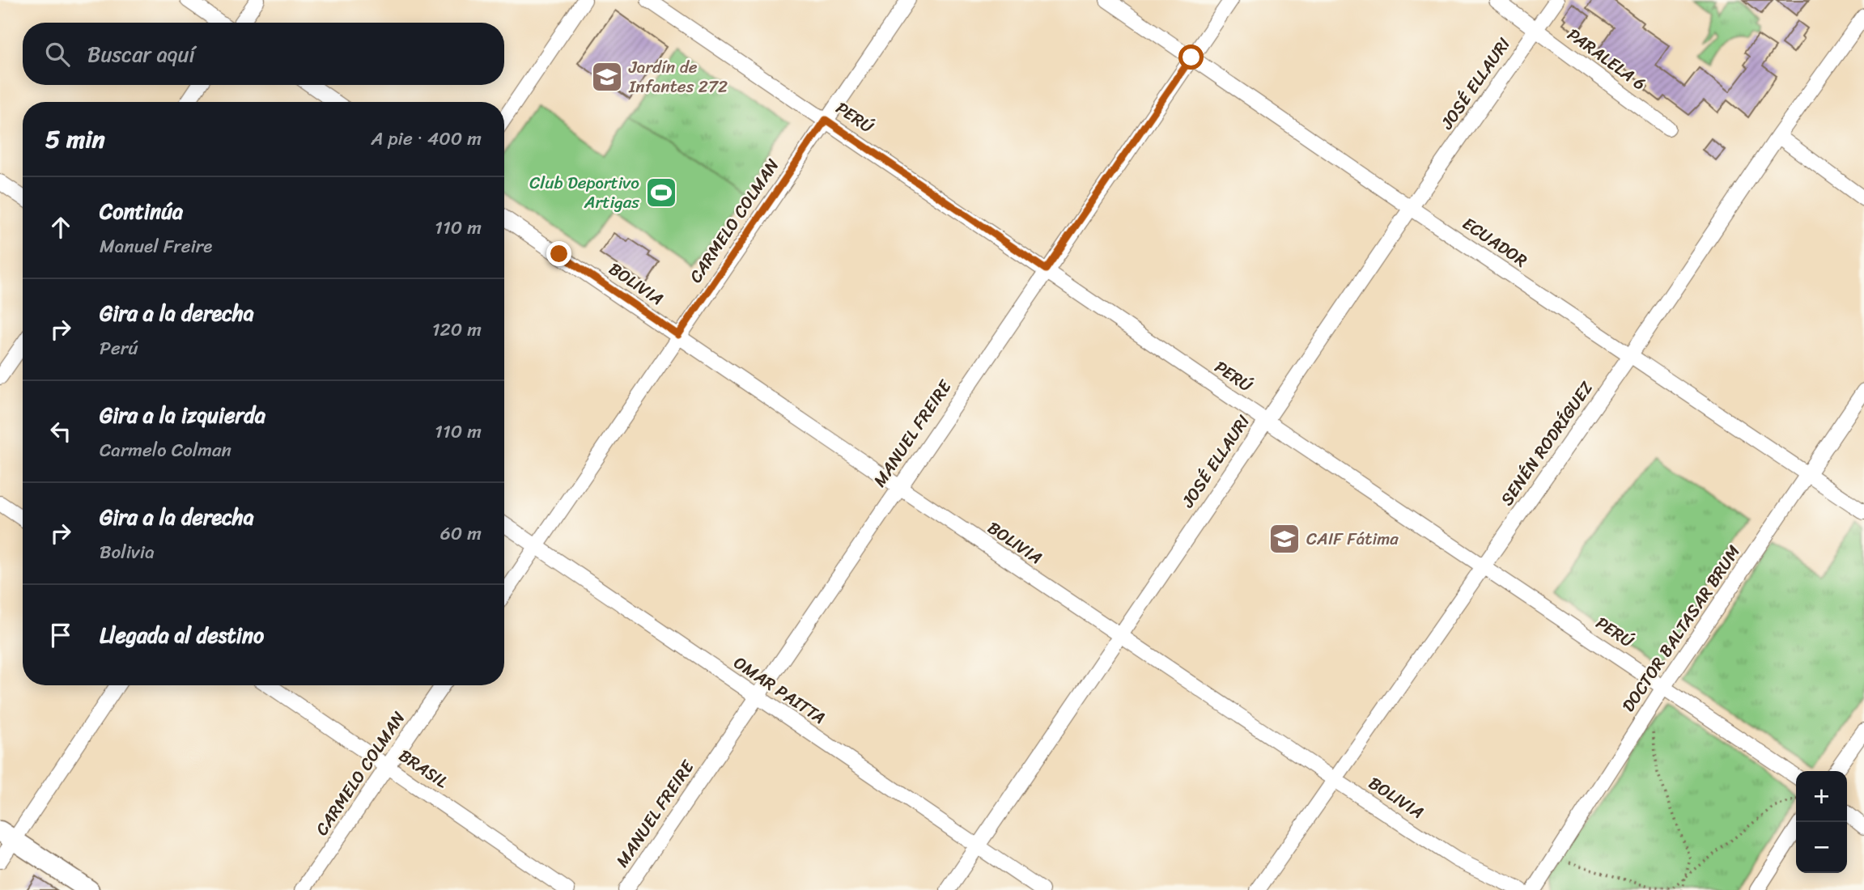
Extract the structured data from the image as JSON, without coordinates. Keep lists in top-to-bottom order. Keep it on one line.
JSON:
{"streets":{"street":["PARALELA 6","JOSÉ ELLAURI","PERÚ","CARMELO COLMAN","ECUADOR","BOLIVIA","MANUEL FREIRE","SENÉN RODRÍGUEZ","DOCTOR BALTASAR BRUM","OMAR PAITTA","BRASIL"]},"crossings":[["PARALELA 6","JOSÉ ELLAURI"],["JOSÉ ELLAURI","PERÚ"],["JOSÉ ELLAURI","ECUADOR"],["JOSÉ ELLAURI","BOLIVIA"],["JOSÉ ELLAURI","OMAR PAITTA"],["PERÚ","CARMELO COLMAN"],["PERÚ","MANUEL FREIRE"],["PERÚ","SENÉN RODRÍGUEZ"],["PERÚ","DOCTOR BALTASAR BRUM"],["CARMELO COLMAN","BOLIVIA"],["CARMELO COLMAN","OMAR PAITTA"],["CARMELO COLMAN","BRASIL"],["ECUADOR","MANUEL FREIRE"],["ECUADOR","SENÉN RODRÍGUEZ"],["ECUADOR","DOCTOR BALTASAR BRUM"],["BOLIVIA","MANUEL FREIRE"],["BOLIVIA","SENÉN RODRÍGUEZ"],["MANUEL FREIRE","OMAR PAITTA"]],"places":{"school or university":["Jardín de Infantes 272","CAIF Fátima"],"sports":["Club Deportivo Artigas"]},"page":{"search":"Buscar aquí","heading":["5 min","A pie · 400 m"],"list":[["Continúa","Manuel Freire","110 m"],["Gira a la derecha","Perú","120 m"],["Gira a la izquierda","Carmelo Colman","110 m"],["Gira a la derecha","Bolivia","60 m"],"Llegada al destino"],"map_buttons":["+","−"]}}
